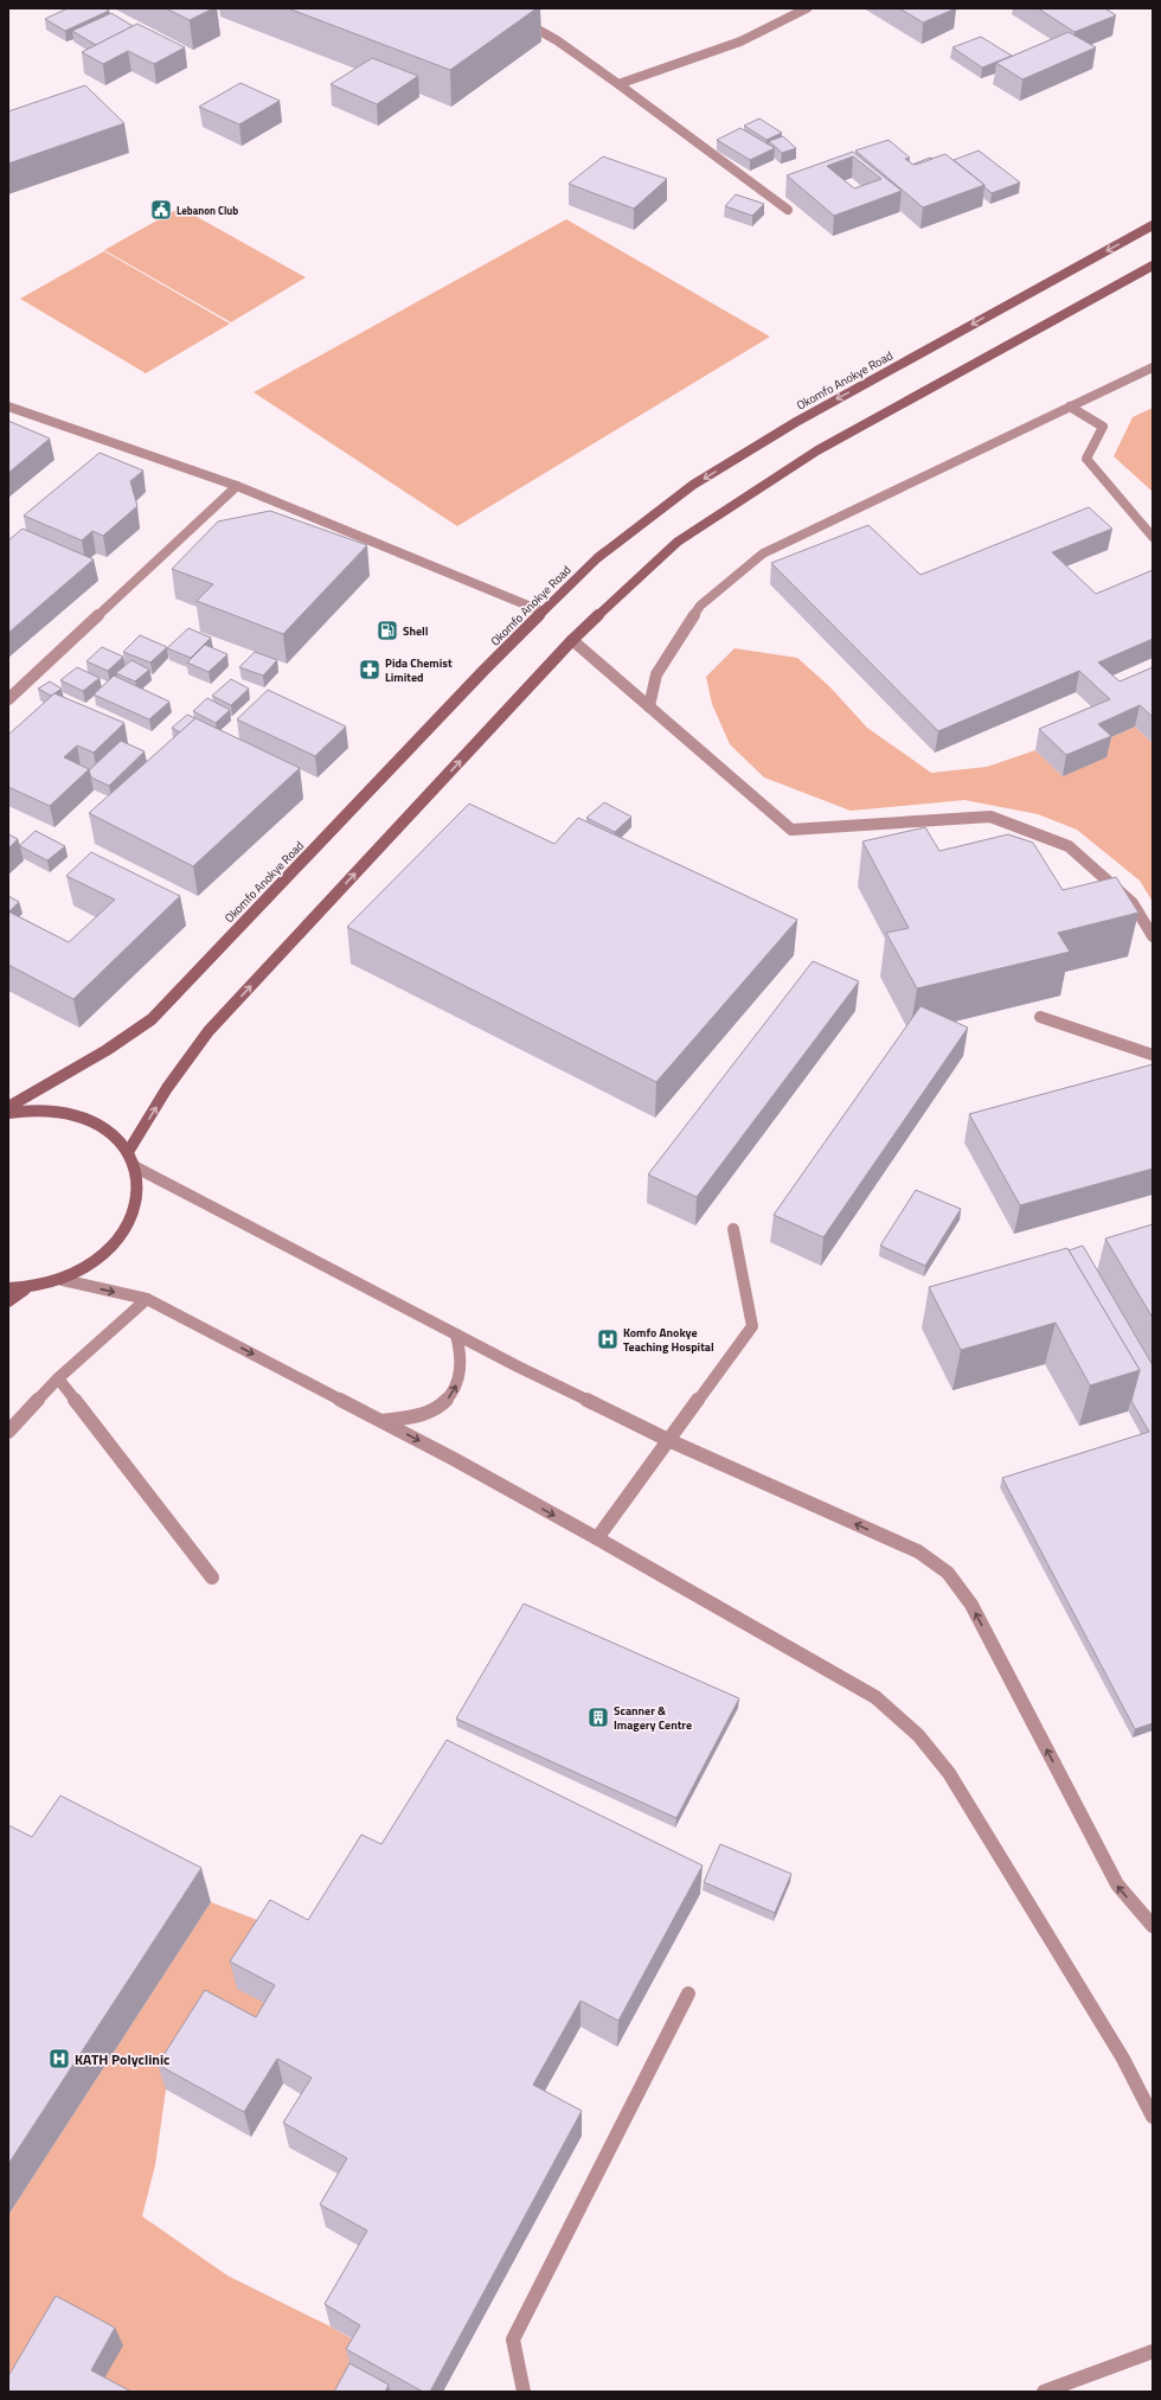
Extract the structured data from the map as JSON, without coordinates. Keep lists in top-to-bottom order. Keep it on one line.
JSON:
{"streets":{"main road":["Okomfo Anokye Road"]},"places":{"public building":["Lebanon Club"],"fuel station":["Shell"],"pharmacy":["Pida Chemist Limited"],"hospital":["Komfo Anokye Teaching Hospital","KATH Polyclinic"],"building":["Scanner & Imagery Centre"]}}
